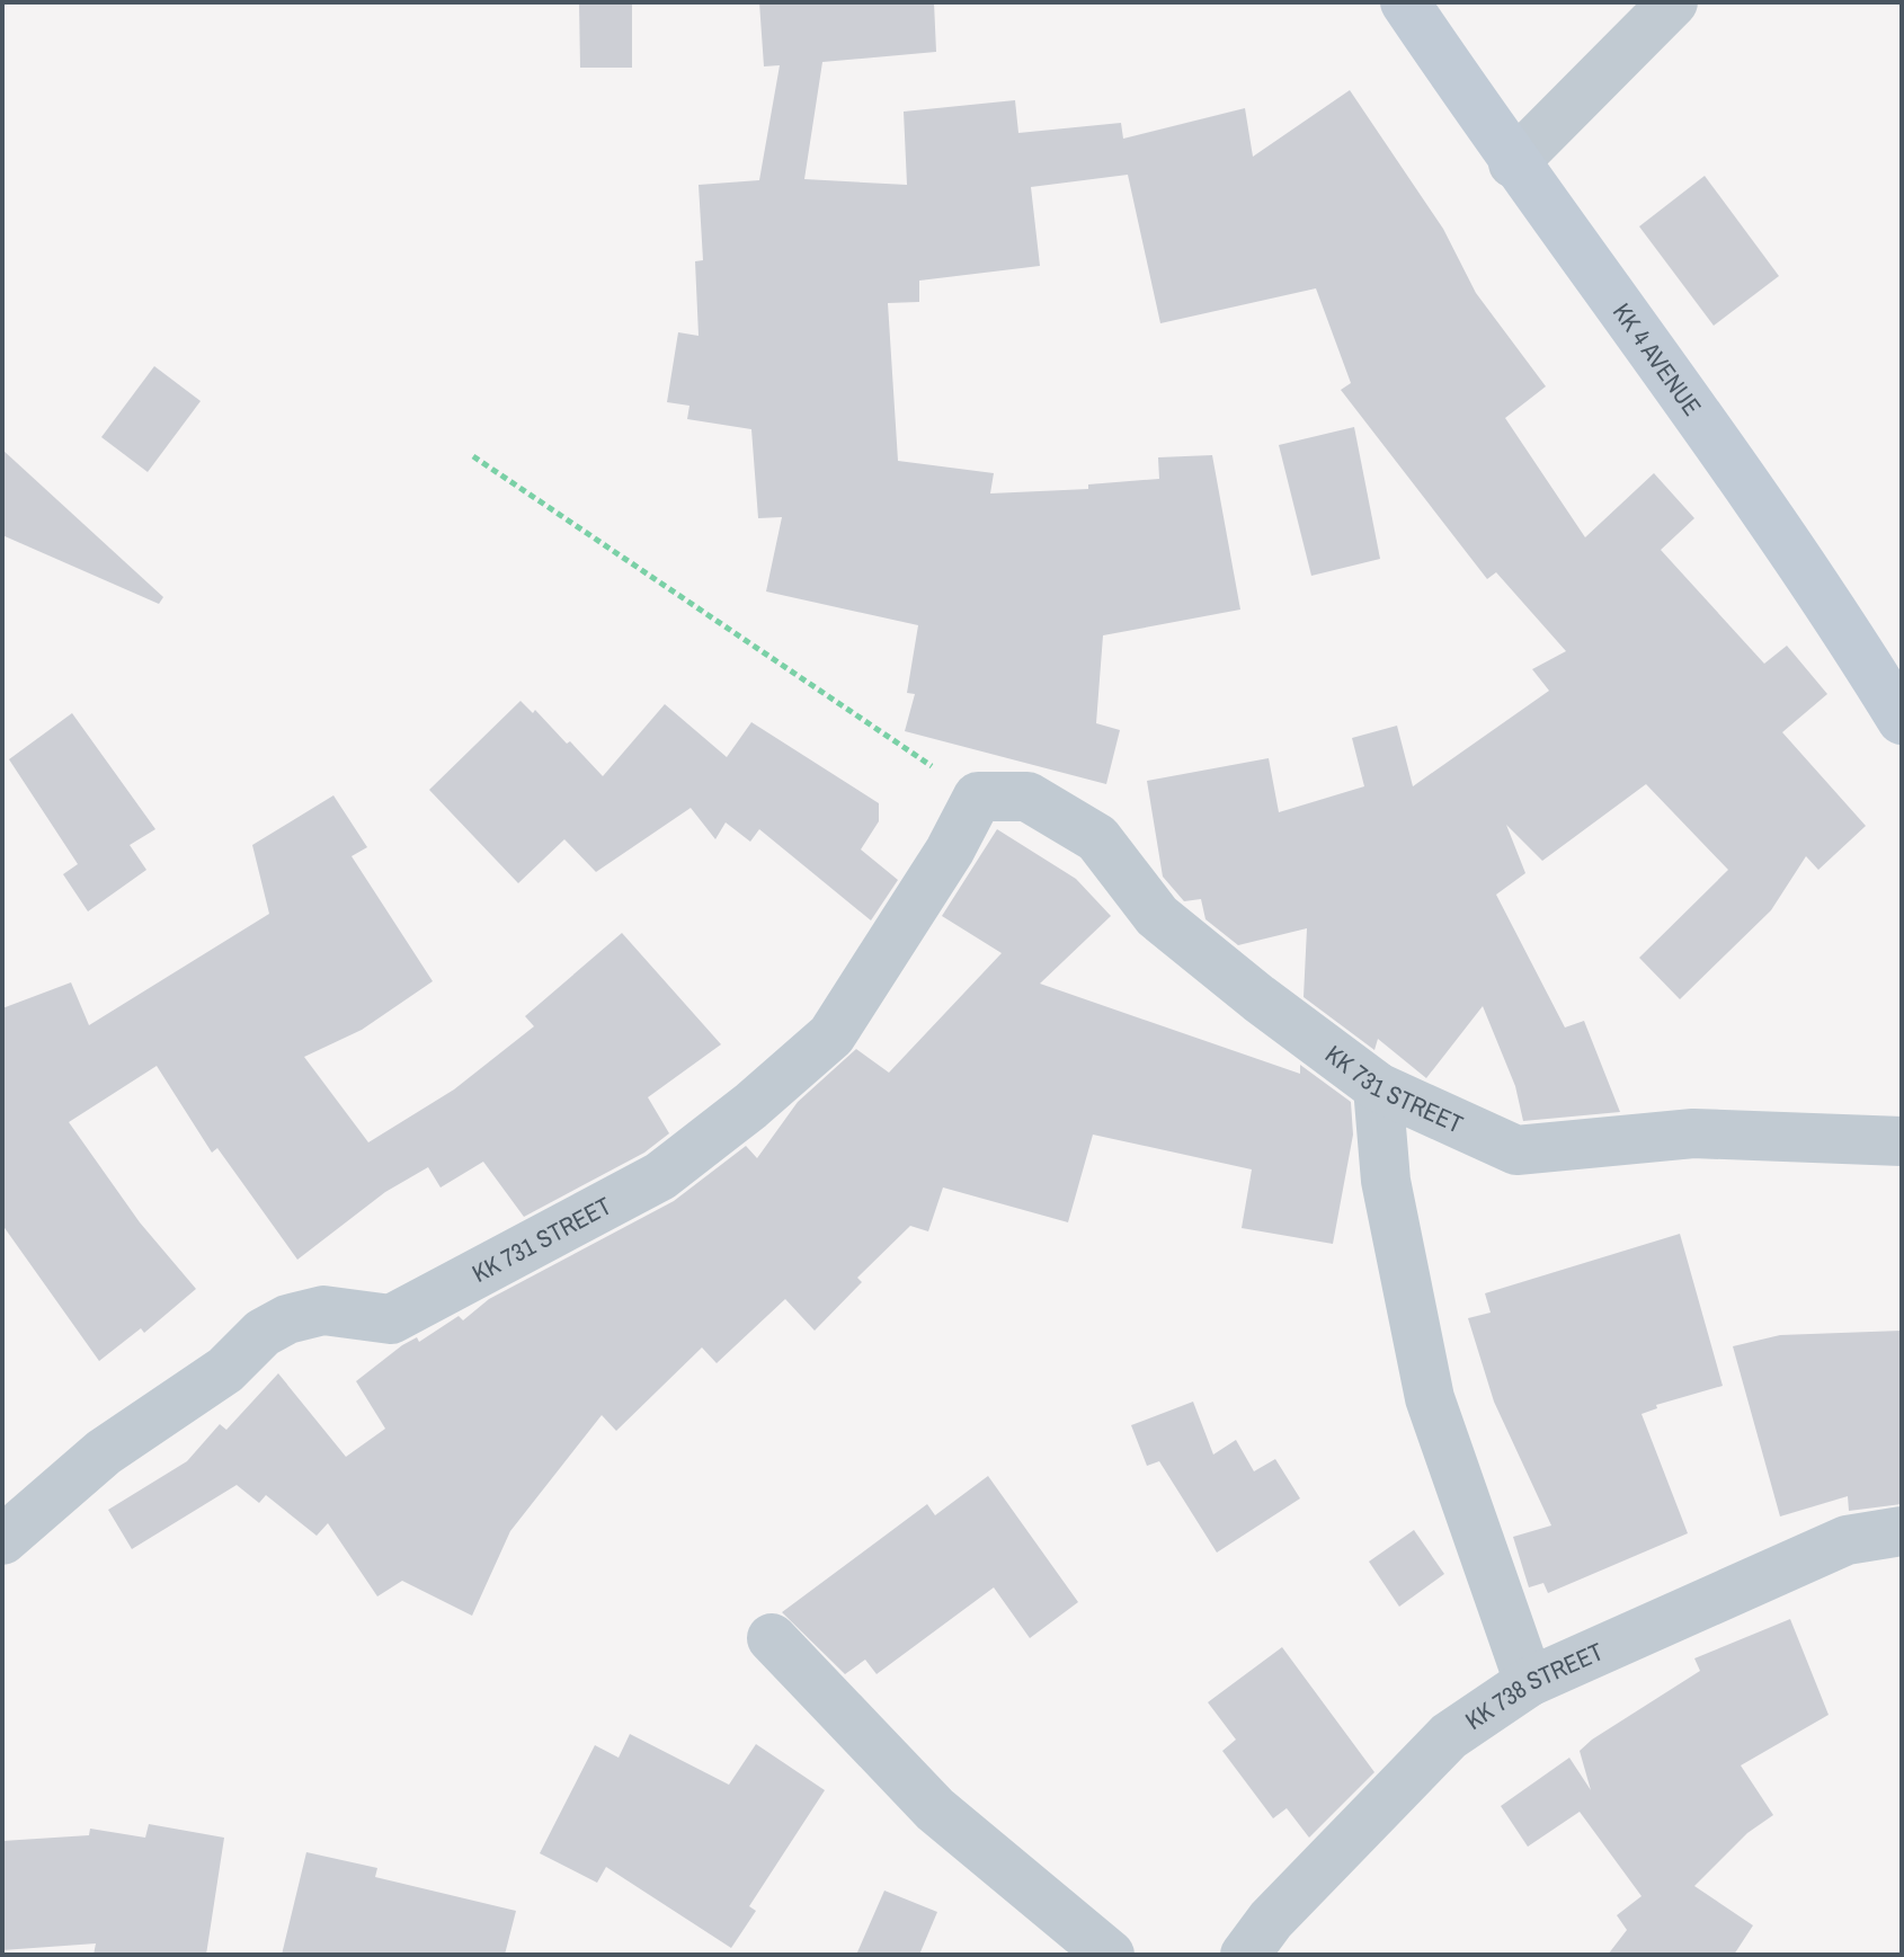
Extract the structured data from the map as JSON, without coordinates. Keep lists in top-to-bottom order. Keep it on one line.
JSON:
{"streets":{"main road":["KK 4 AVENUE"],"street":["KK 731 STREET","KK 738 STREET"]}}
